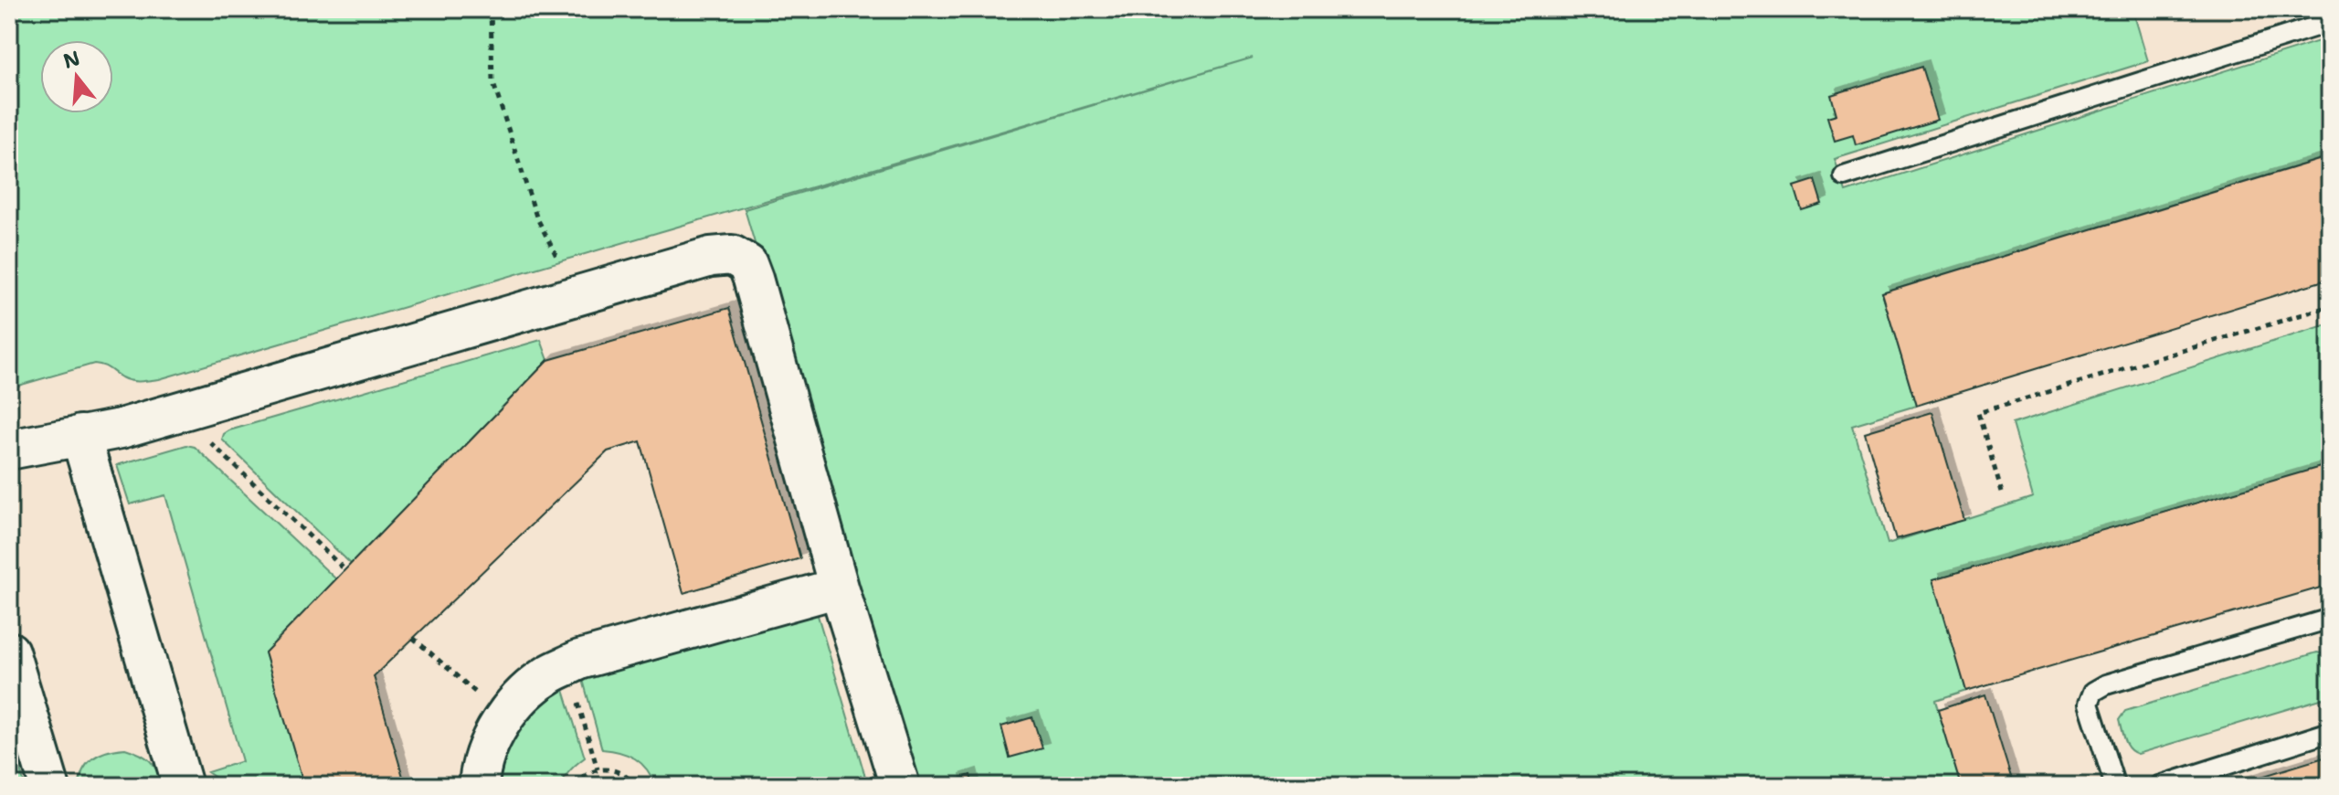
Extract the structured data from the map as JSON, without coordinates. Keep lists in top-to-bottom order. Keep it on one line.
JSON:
{"north":"top"}
